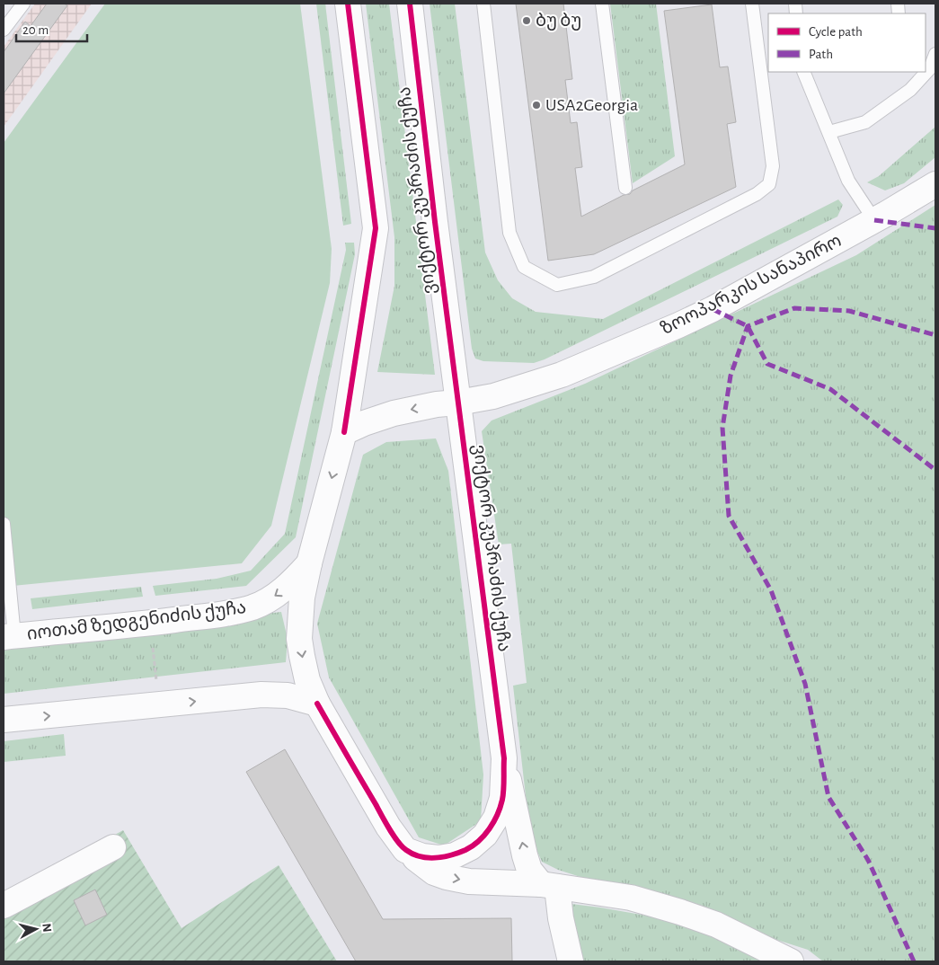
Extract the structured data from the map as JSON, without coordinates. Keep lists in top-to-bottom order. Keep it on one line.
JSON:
{"streets":{"main road":["ვიქტორ კუპრაძის ქუჩა","ზოოპარკის სანაპირო","იოთამ ზედგენიძის ქუჩა"]},"crossings":[["ვიქტორ კუპრაძის ქუჩა","ზოოპარკის სანაპირო"]],"places":["ბუ ბუ","USA2Georgia"],"legend":["Cycle path","Path"],"scale_bar":"20 m","north":"right"}
